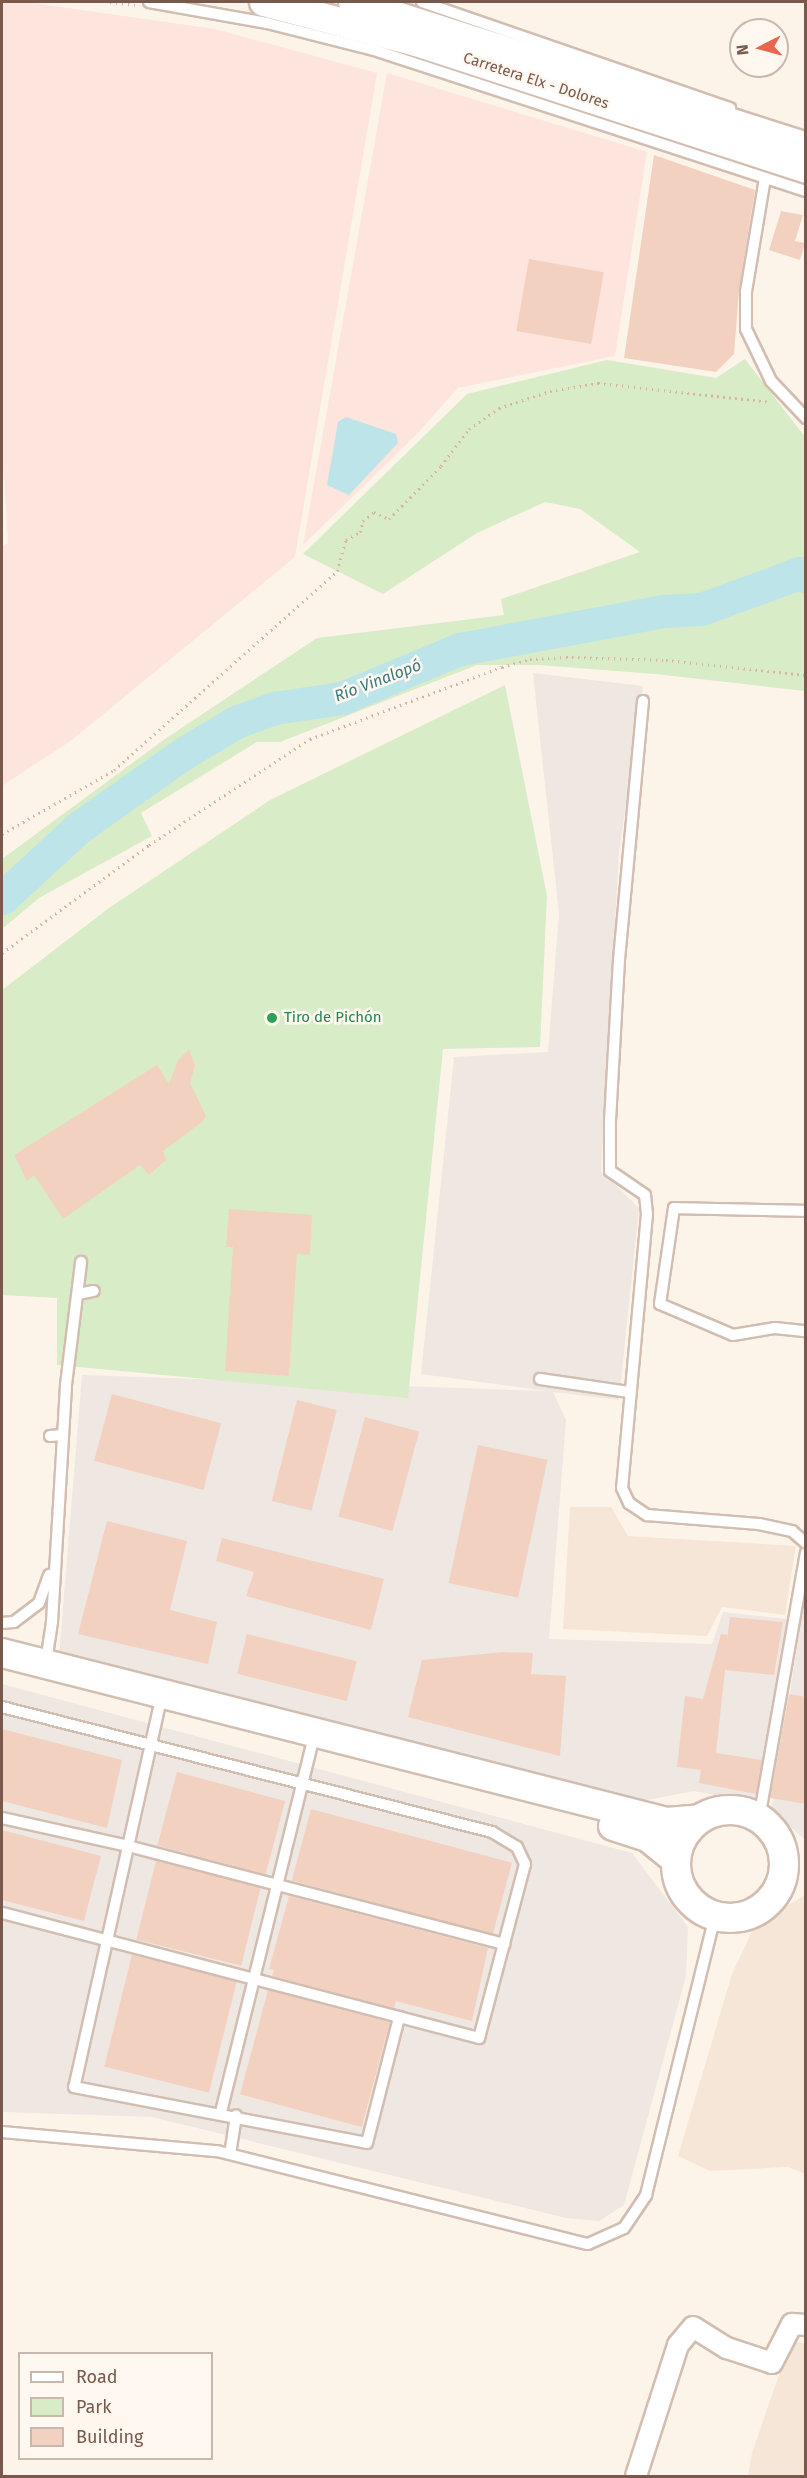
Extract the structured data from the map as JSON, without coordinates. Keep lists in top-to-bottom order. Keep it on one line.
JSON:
{"streets":{"main road":["Carretera Elx - Dolores"]},"water":["Río Vinalopó"],"places":["Tiro de Pichón"],"legend":["Road","Park","Building"],"north":"left"}
